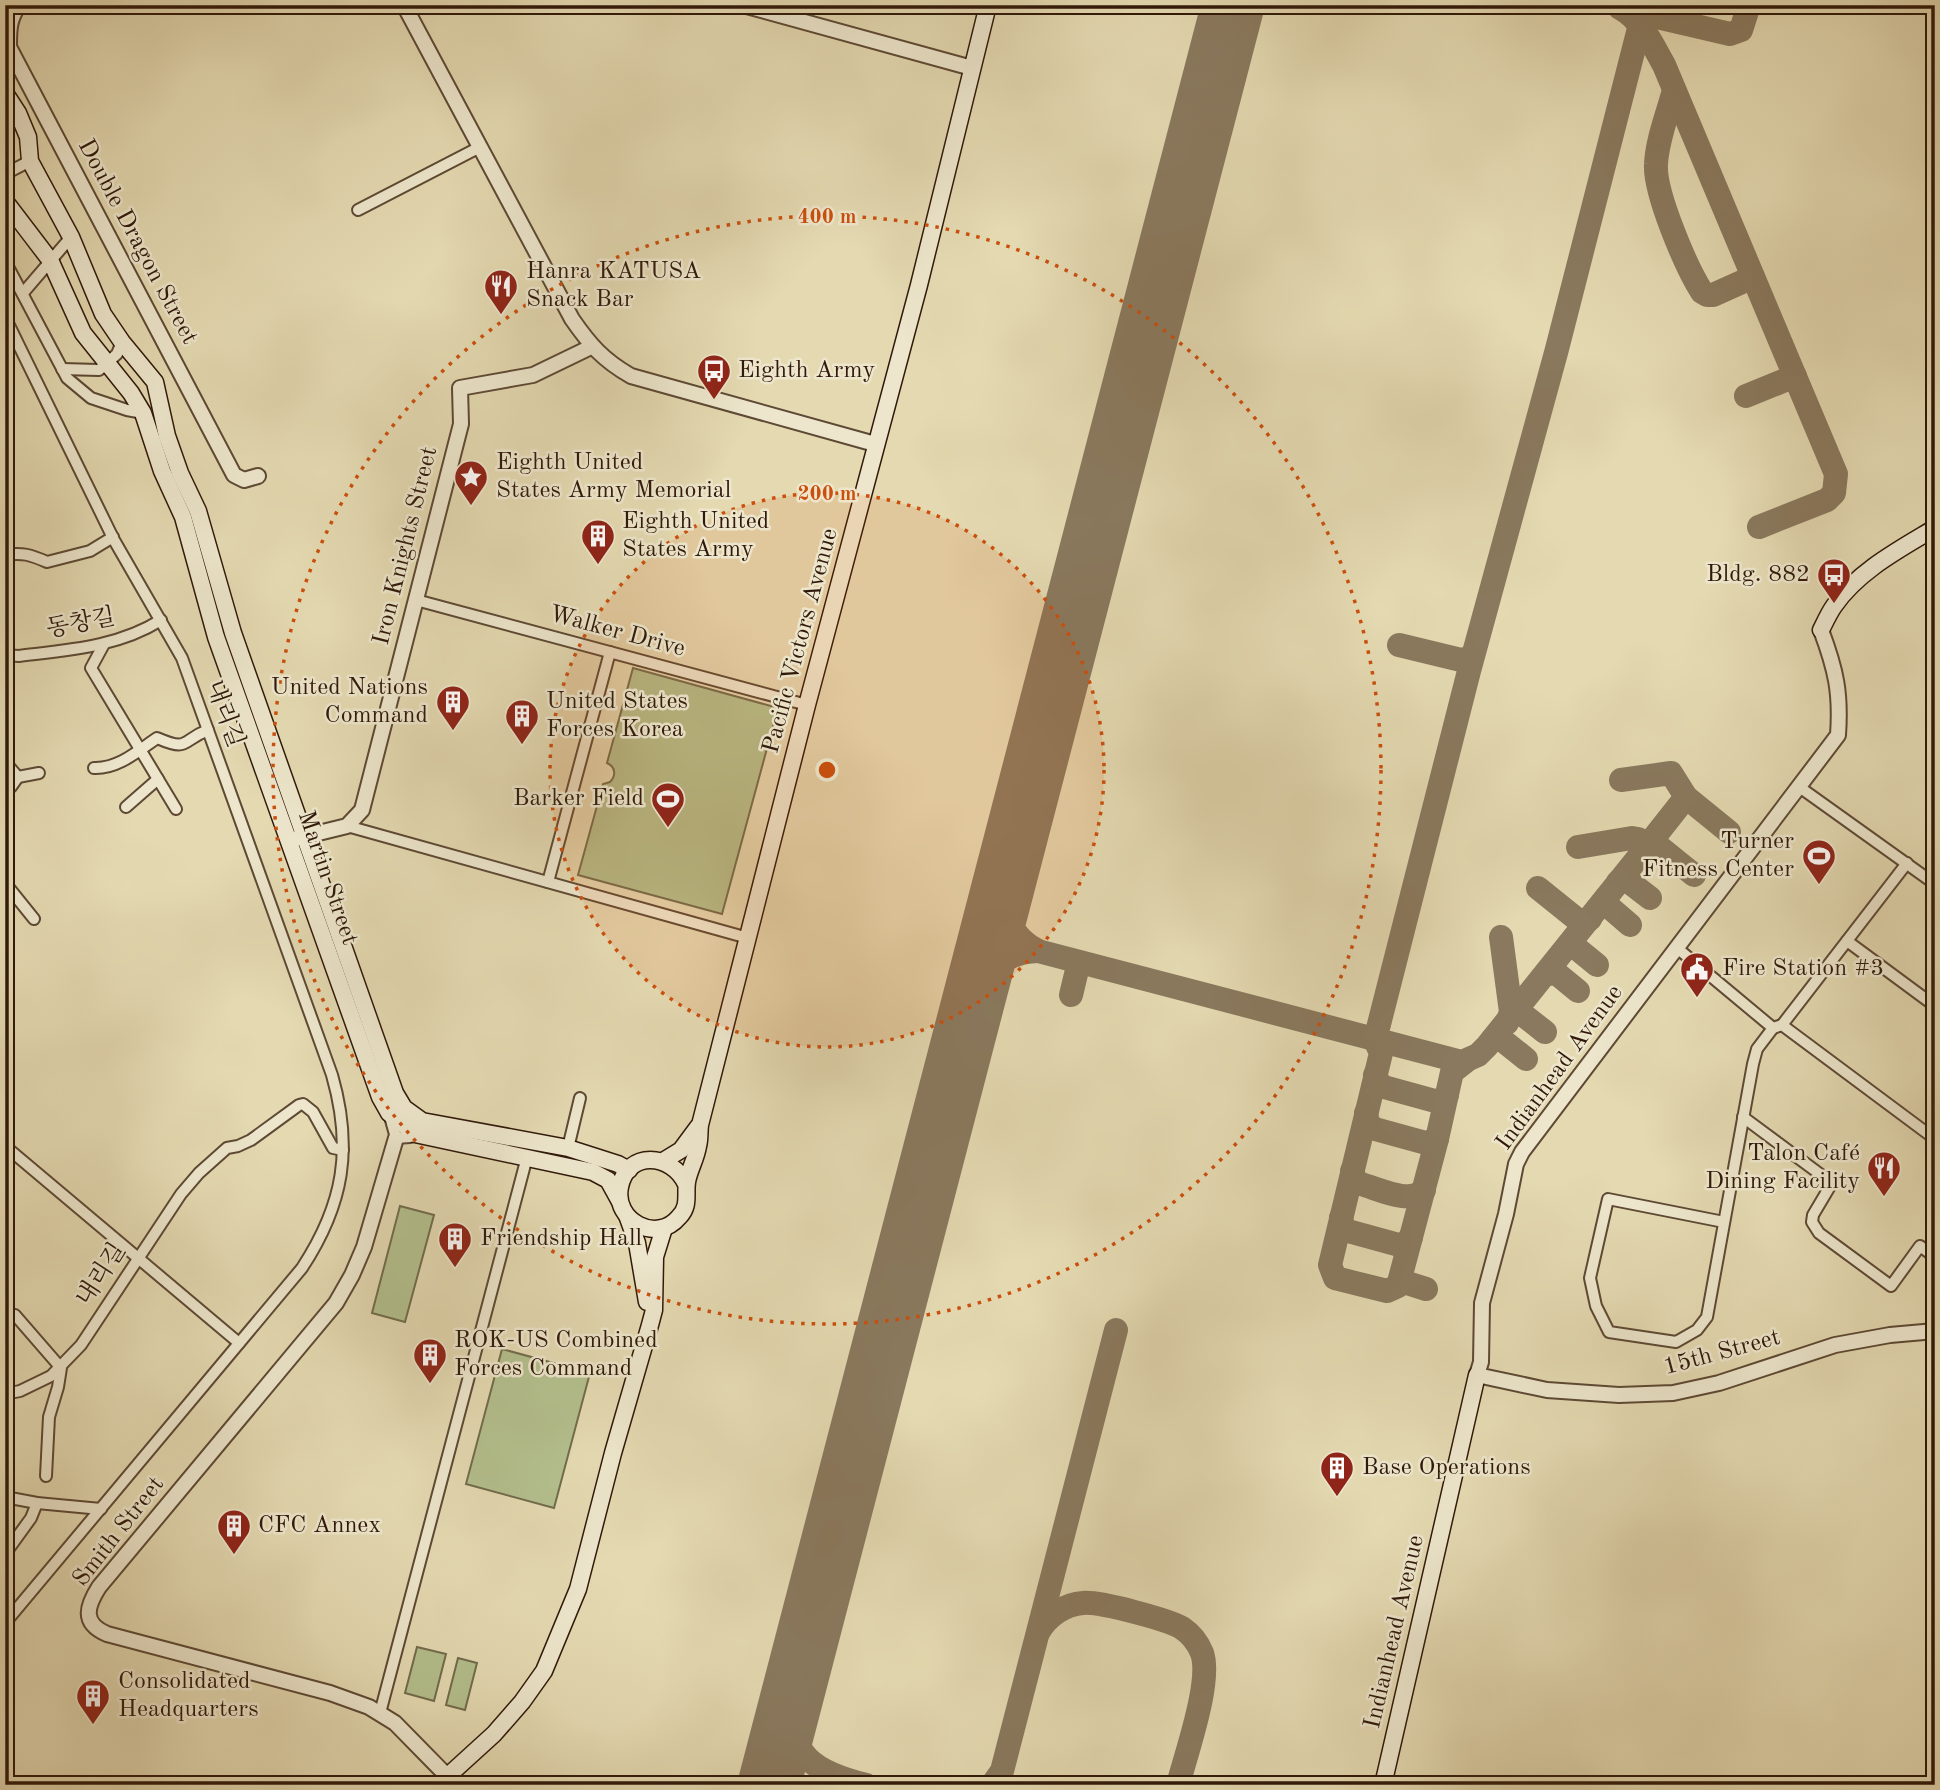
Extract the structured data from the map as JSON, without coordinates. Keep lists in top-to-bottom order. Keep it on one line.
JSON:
{"streets":{"main road":["Pacific Victors Avenue","Martin Street","Indianhead Avenue"],"street":["Double Dragon Street","Iron Knights Street","동창길","Walker Drive","내리길","15th Street","Smith Street"]},"crossings":[["Iron Knights Street","Walker Drive"],["동창길","내리길"],["Walker Drive","Pacific Victors Avenue"],["Pacific Victors Avenue","Martin Street"],["Indianhead Avenue","15th Street"]],"places":{"restaurant":["Hanra KATUSA Snack Bar","Talon Café Dining Facility"],"bus stop":["Eighth Army","Bldg. 882"],"place":["Eighth United States Army Memorial"],"building":["Eighth United States Army","United Nations Command","United States Forces Korea","Friendship Hall","ROK-US Combined Forces Command","Base Operations","CFC Annex","Consolidated Headquarters"],"sports":["Barker Field","Turner Fitness Center"],"public building":["Fire Station #3"]},"rings":["400 m","200 m"]}
